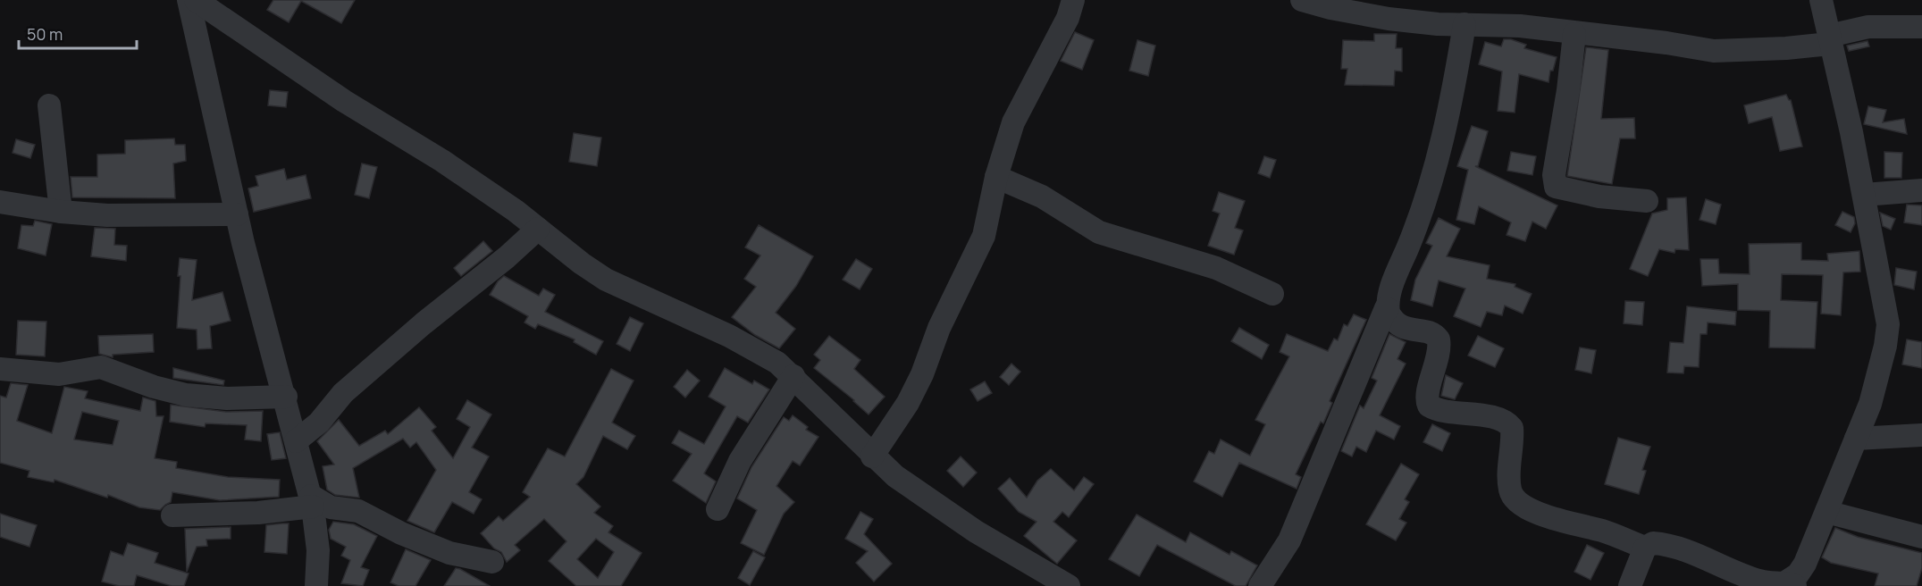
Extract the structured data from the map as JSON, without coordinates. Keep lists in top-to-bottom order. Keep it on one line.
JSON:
{"scale_bar":"50 m"}
